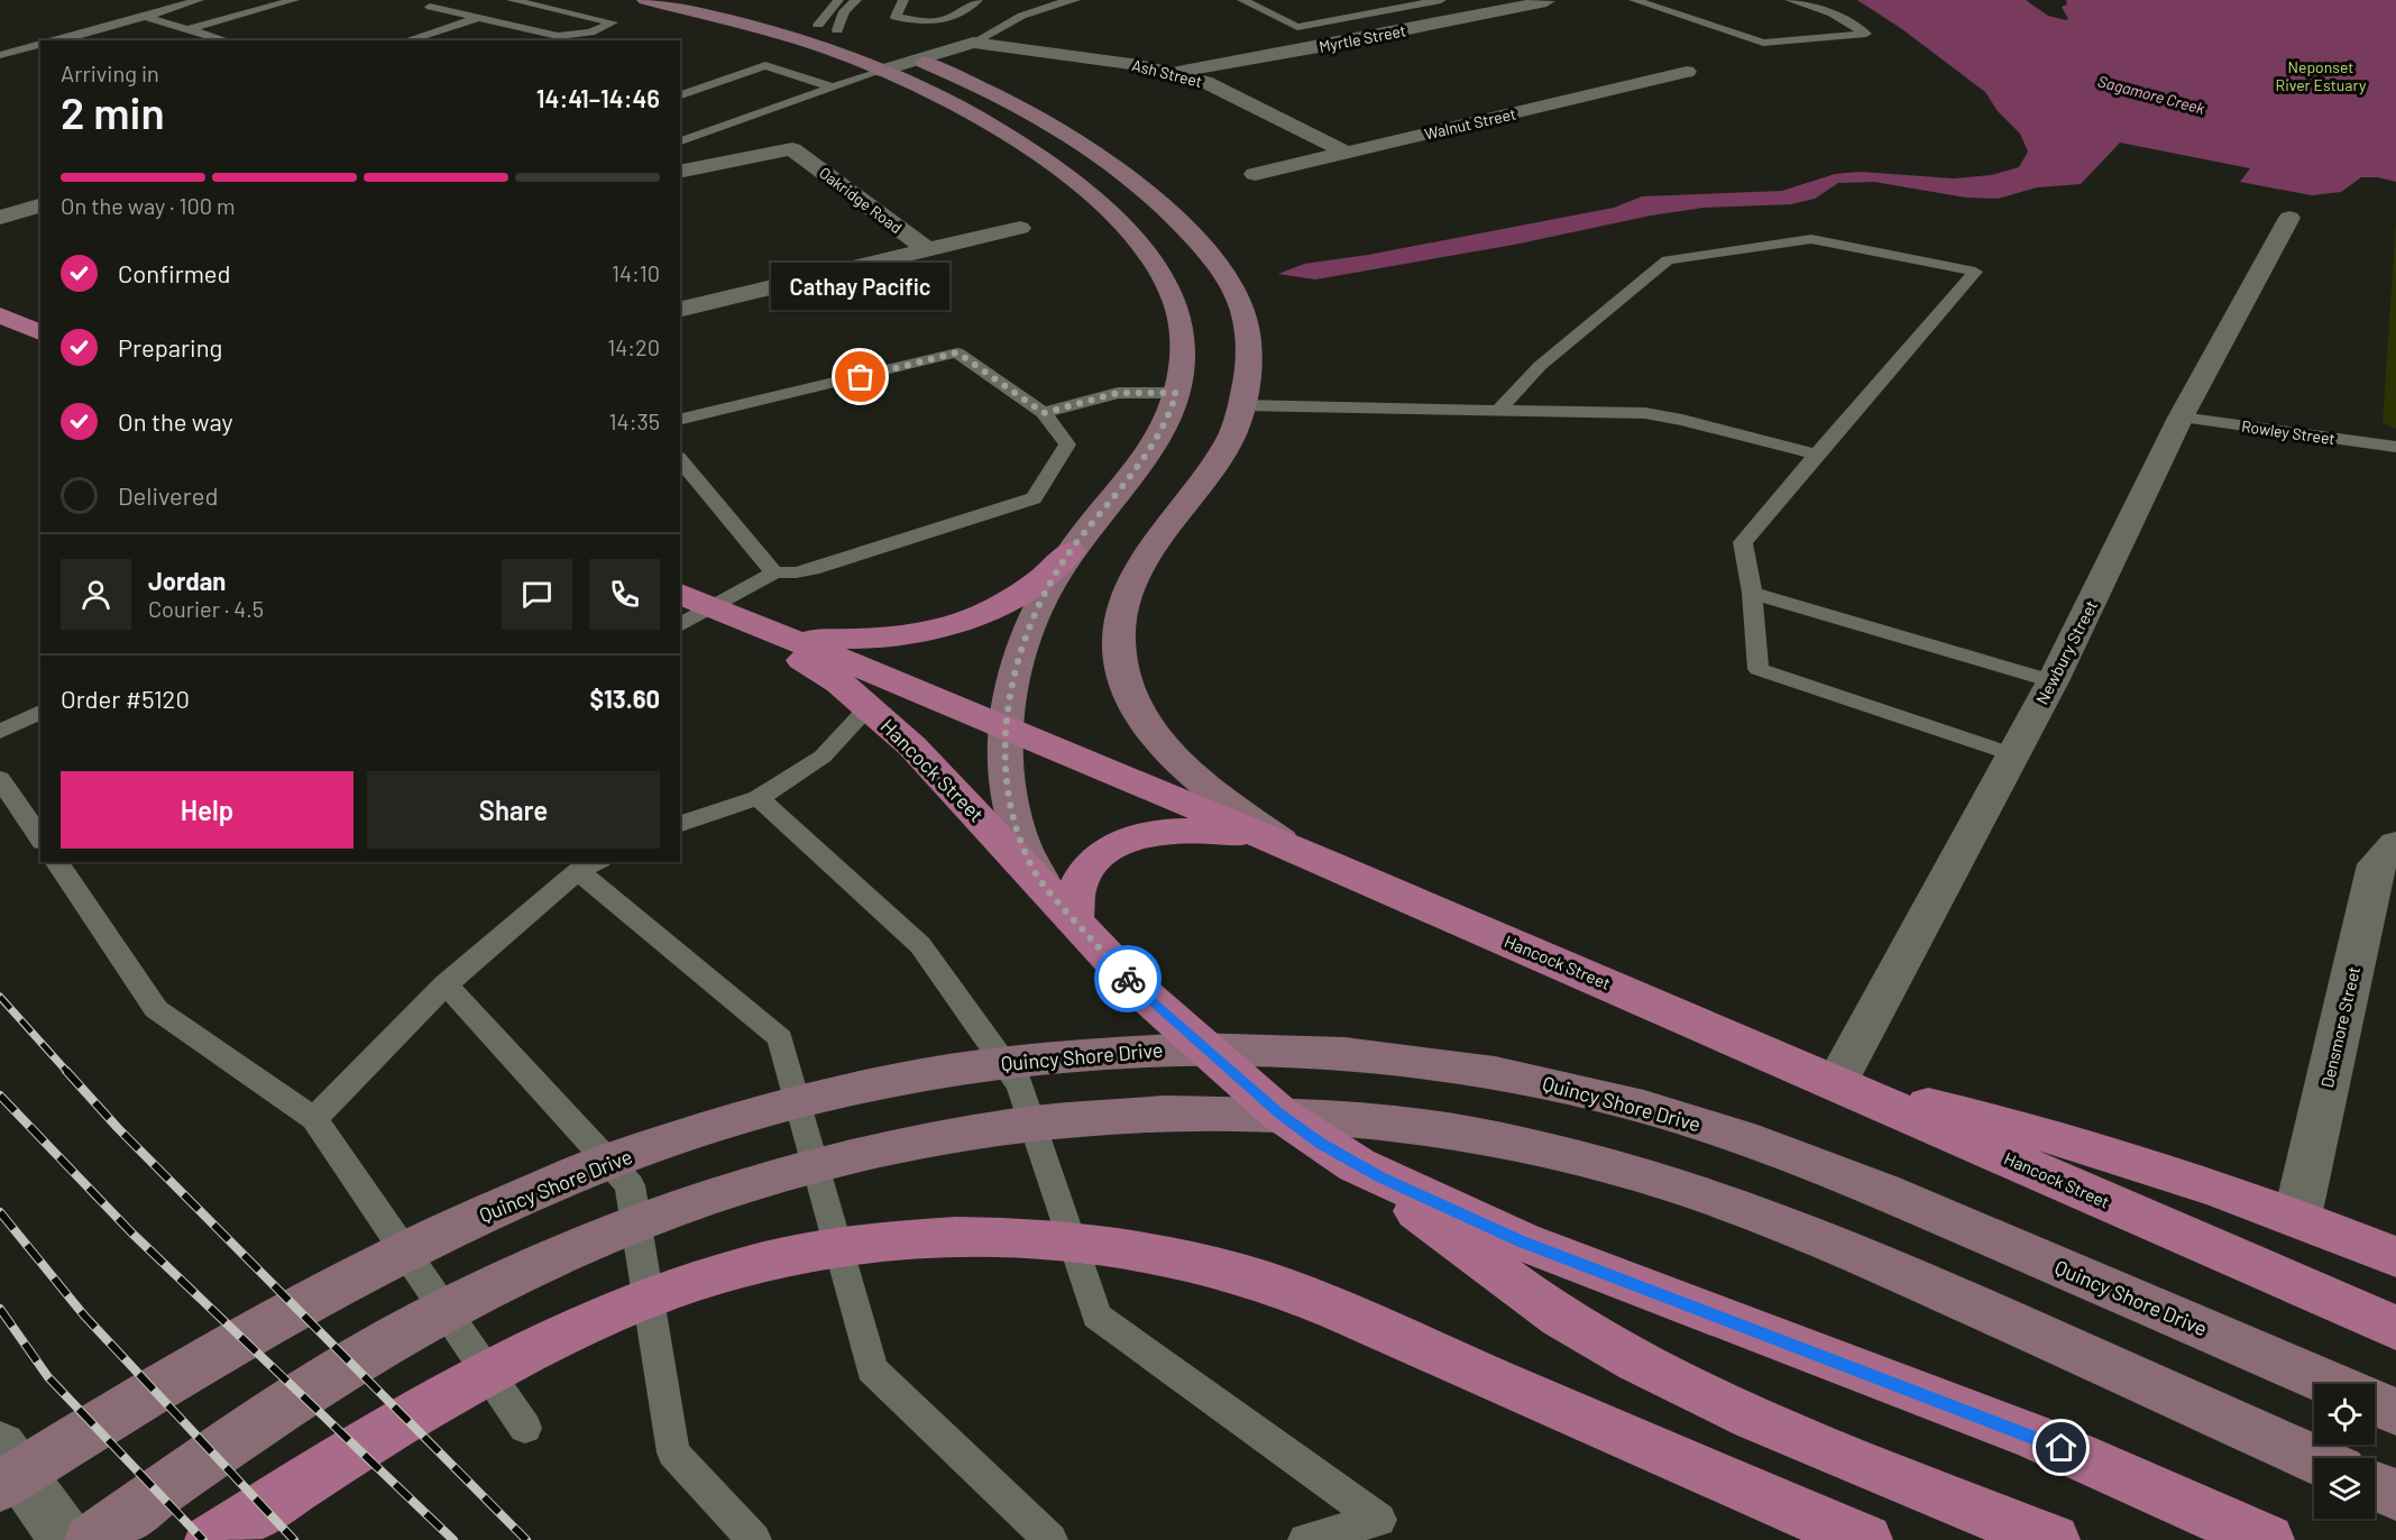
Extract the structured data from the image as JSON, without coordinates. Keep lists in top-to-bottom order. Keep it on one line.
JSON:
{"streets":{"main road":["Hancock Street","Quincy Shore Drive"],"street":["Myrtle Street","Ash Street","Walnut Street","Oakridge Road","Newbury Street","Densmore Street"],"lane":["Rowley Street"]},"crossings":[["Myrtle Street","Ash Street"],["Ash Street","Walnut Street"],["Rowley Street","Newbury Street"],["Newbury Street","Hancock Street"]],"water":["Sagamore Creek"],"parks":["Neponset River Estuary"],"places":["Cathay Pacific"],"page":{"heading":["2 min","Arriving in","14:41–14:46"],"panel":["Jordan","Courier · 4.5","Order #5120","$13.60"],"bar":"On the way · 100 m","list":[["Confirmed","14:10"],["Preparing","14:20"],["On the way","14:35"],"Delivered"],"bubble":"Cathay Pacific","buttons":["Help","Share"]}}
